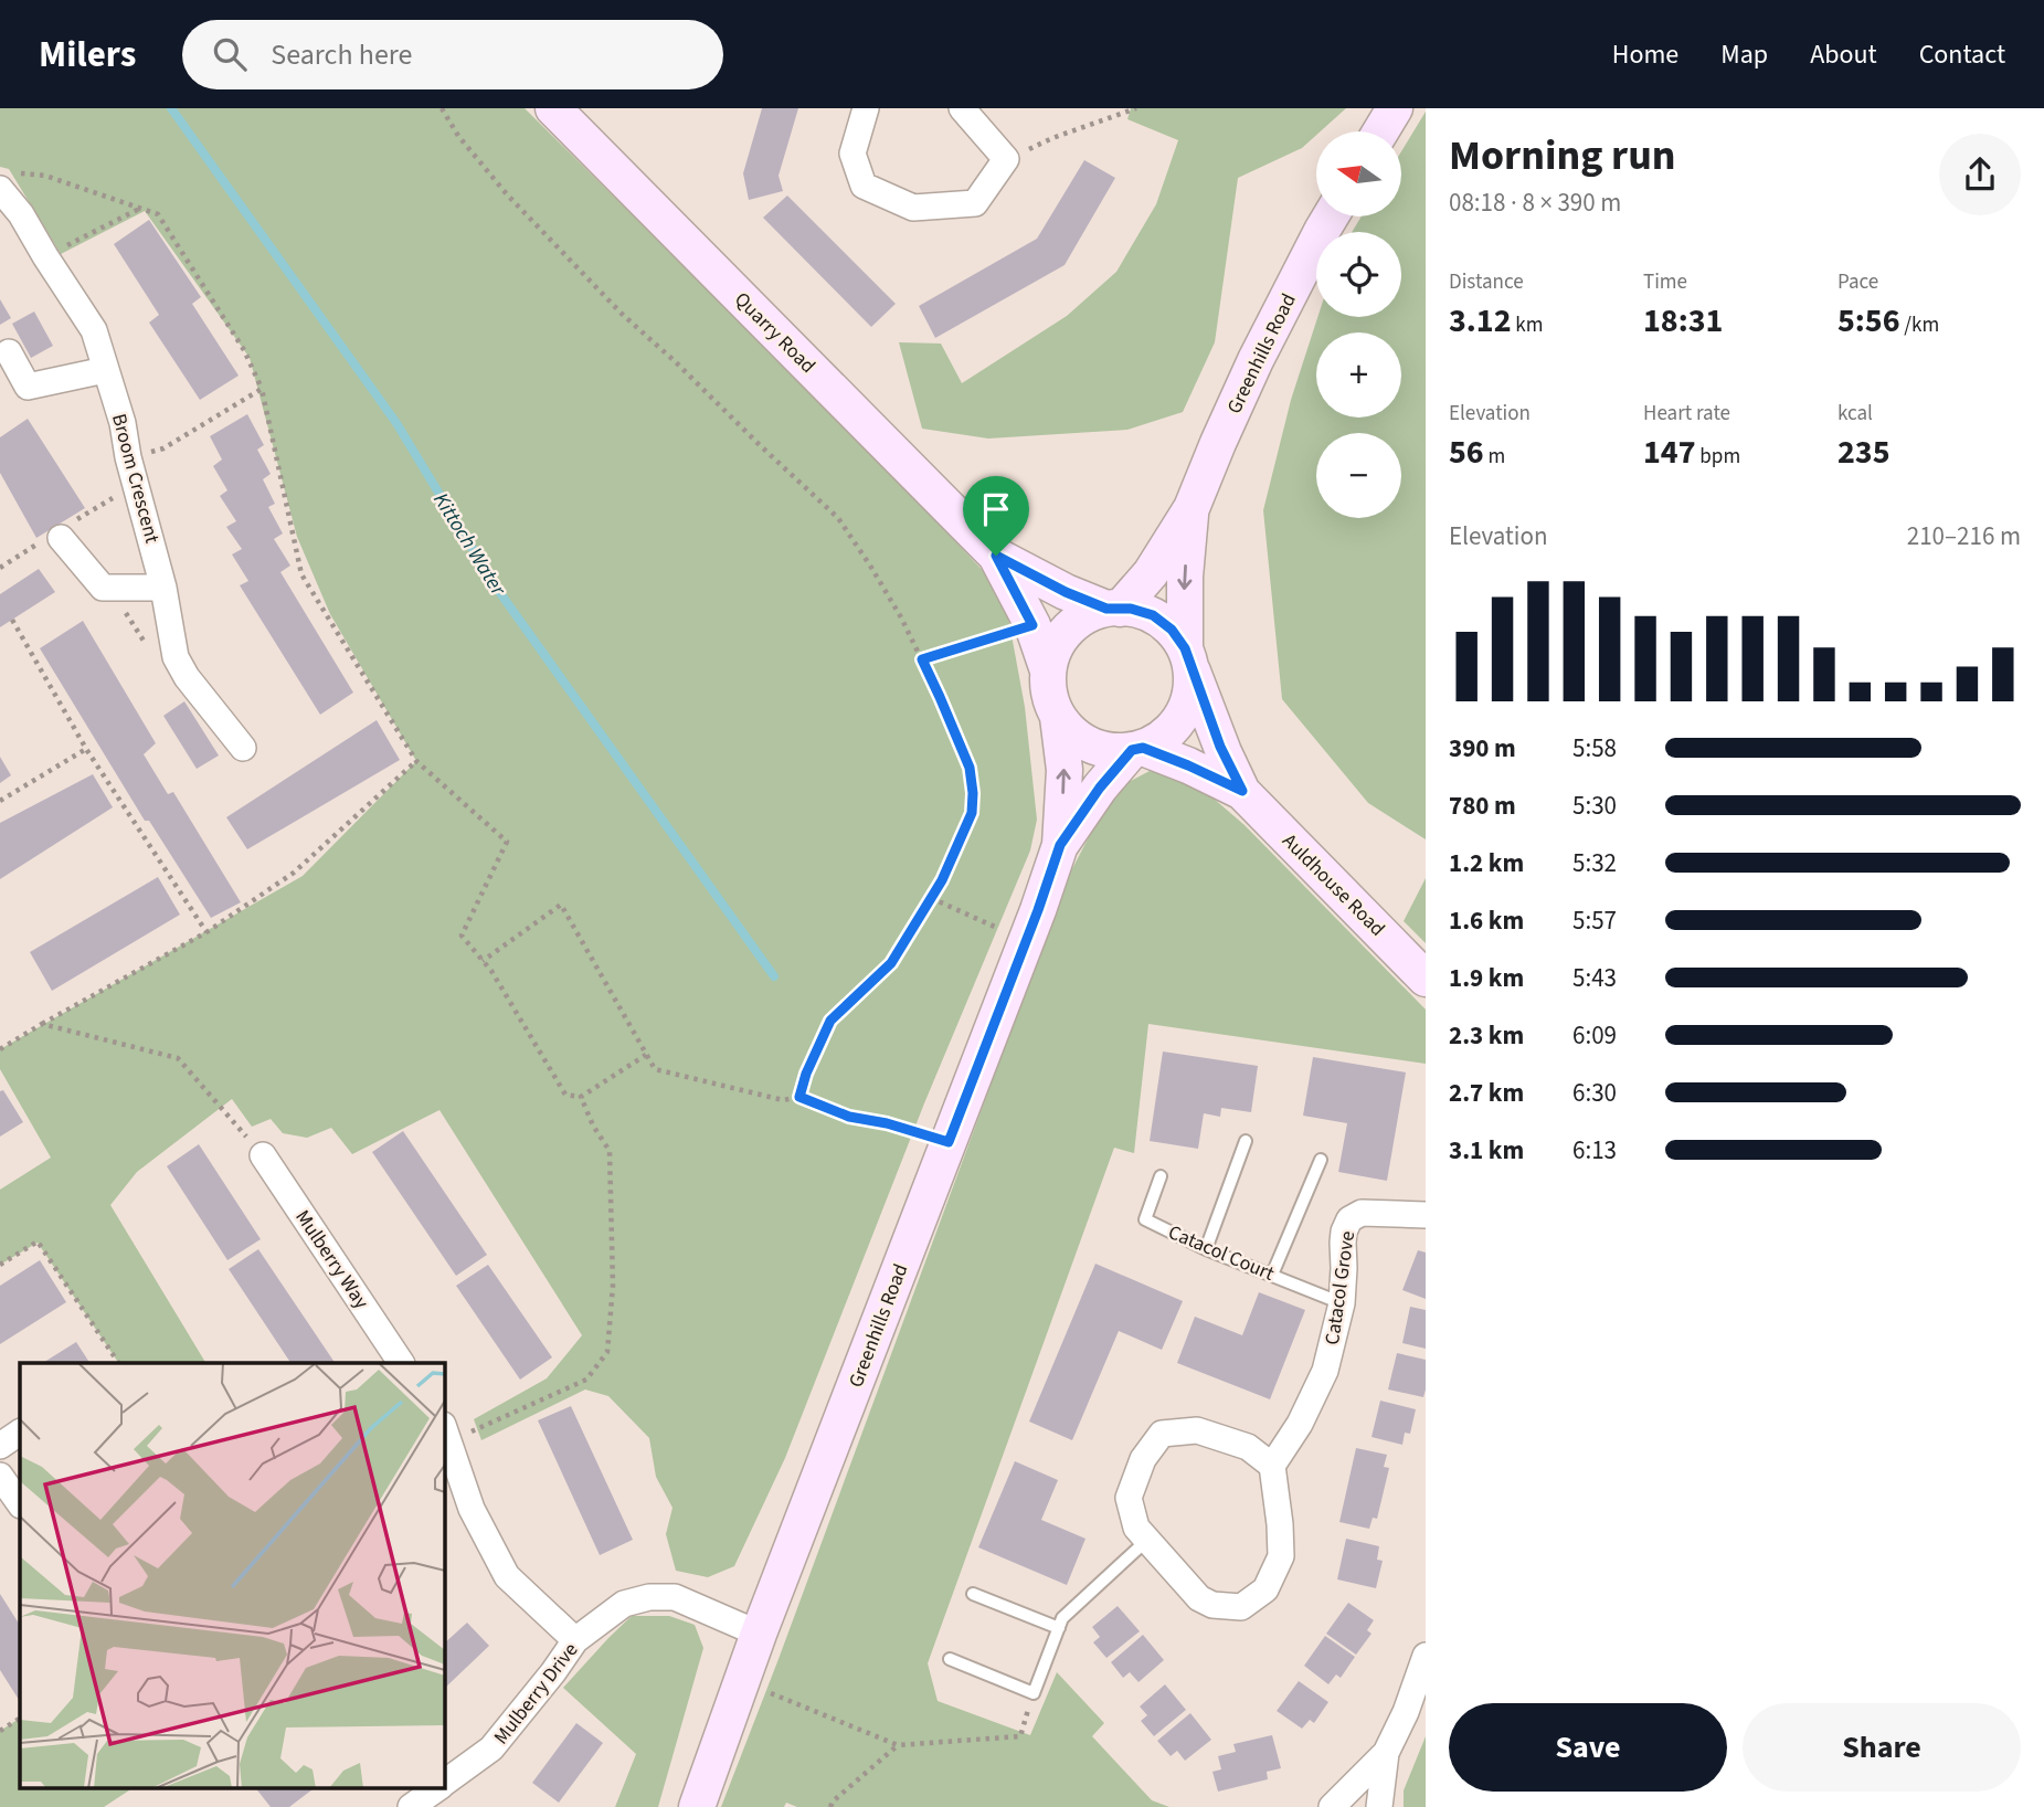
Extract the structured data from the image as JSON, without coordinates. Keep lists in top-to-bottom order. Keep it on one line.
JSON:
{"streets":{"street":["Quarry Road","Greenhills Road","Broom Crescent","Auldhouse Road","Mulberry Way","Catacol Grove","Mulberry Drive"],"lane":["Catacol Court"]},"crossings":[["Quarry Road","Greenhills Road"],["Quarry Road","Auldhouse Road"],["Greenhills Road","Auldhouse Road"],["Greenhills Road","Mulberry Drive"],["Catacol Court","Catacol Grove"]],"water":["Kittoch Water"],"north":"left","page":{"header":"Milers","search":"Search here","nav":["Home","Map","About","Contact"],"heading":["Morning run","08:18 · 8 × 390 m"],"map_buttons":["+","−"],"stats":[["Distance","3.12 km"],["Time","18:31"],["Pace","5:56 /km"],["Elevation","56 m"],["Heart rate","147 bpm"],["kcal","235"]],"chart":["Elevation","210–216 m"],"list":[{"name":"390 m","note":"5:58"},{"name":"780 m","note":"5:30"},{"name":"1.2 km","note":"5:32"},{"name":"1.6 km","note":"5:57"},{"name":"1.9 km","note":"5:43"},{"name":"2.3 km","note":"6:09"},{"name":"2.7 km","note":"6:30"},{"name":"3.1 km","note":"6:13"}],"buttons":["Save","Share"]}}
